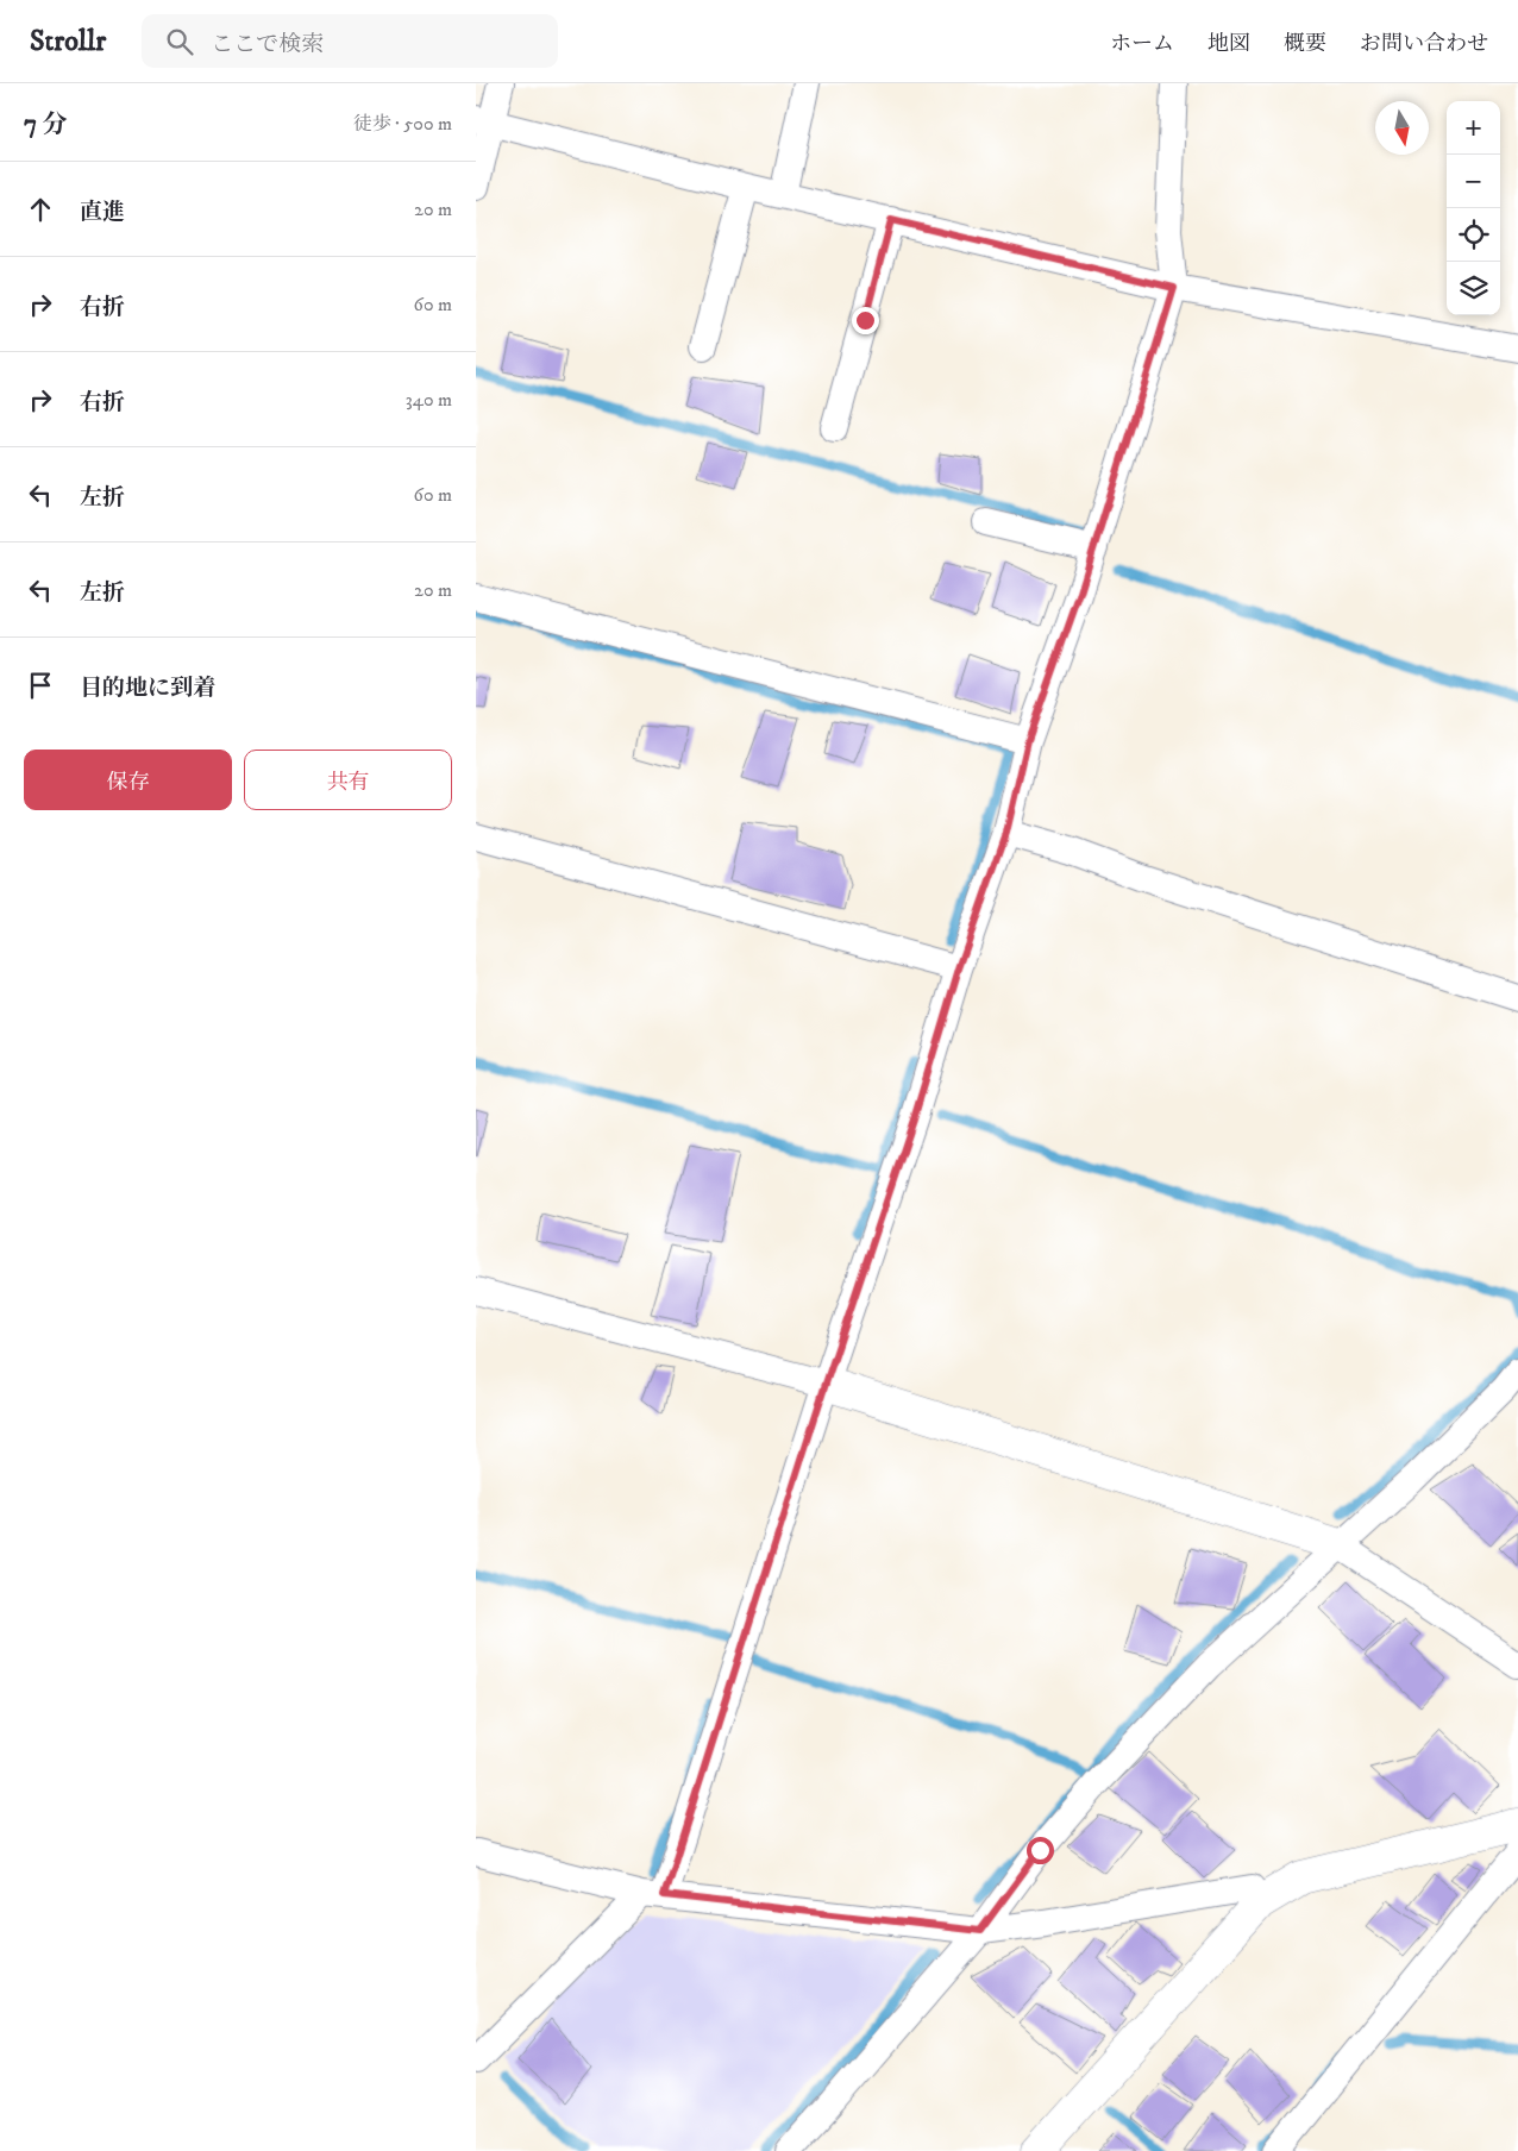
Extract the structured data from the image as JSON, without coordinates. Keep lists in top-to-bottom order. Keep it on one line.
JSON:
{"north":"bottom","page":{"header":"Strollr","search":"ここで検索","nav":["ホーム","地図","概要","お問い合わせ"],"heading":["7 分","徒歩 · 500 m"],"map_buttons":["+","−"],"list":[["直進","20 m"],["右折","60 m"],["右折","340 m"],["左折","60 m"],["左折","20 m"],"目的地に到着"],"buttons":["保存","共有"]}}
